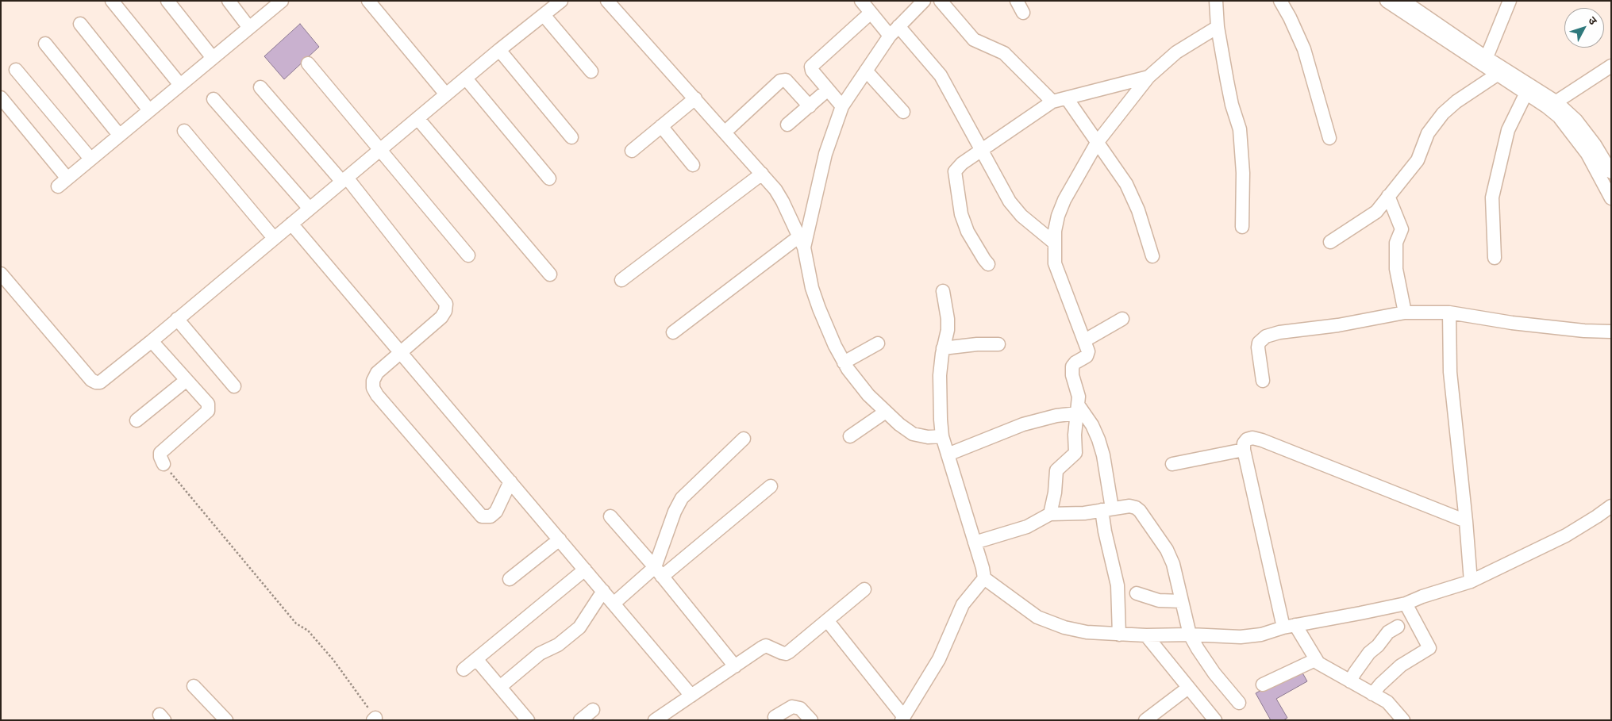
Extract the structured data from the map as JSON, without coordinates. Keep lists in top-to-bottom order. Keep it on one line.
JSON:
{"north":"top right"}
